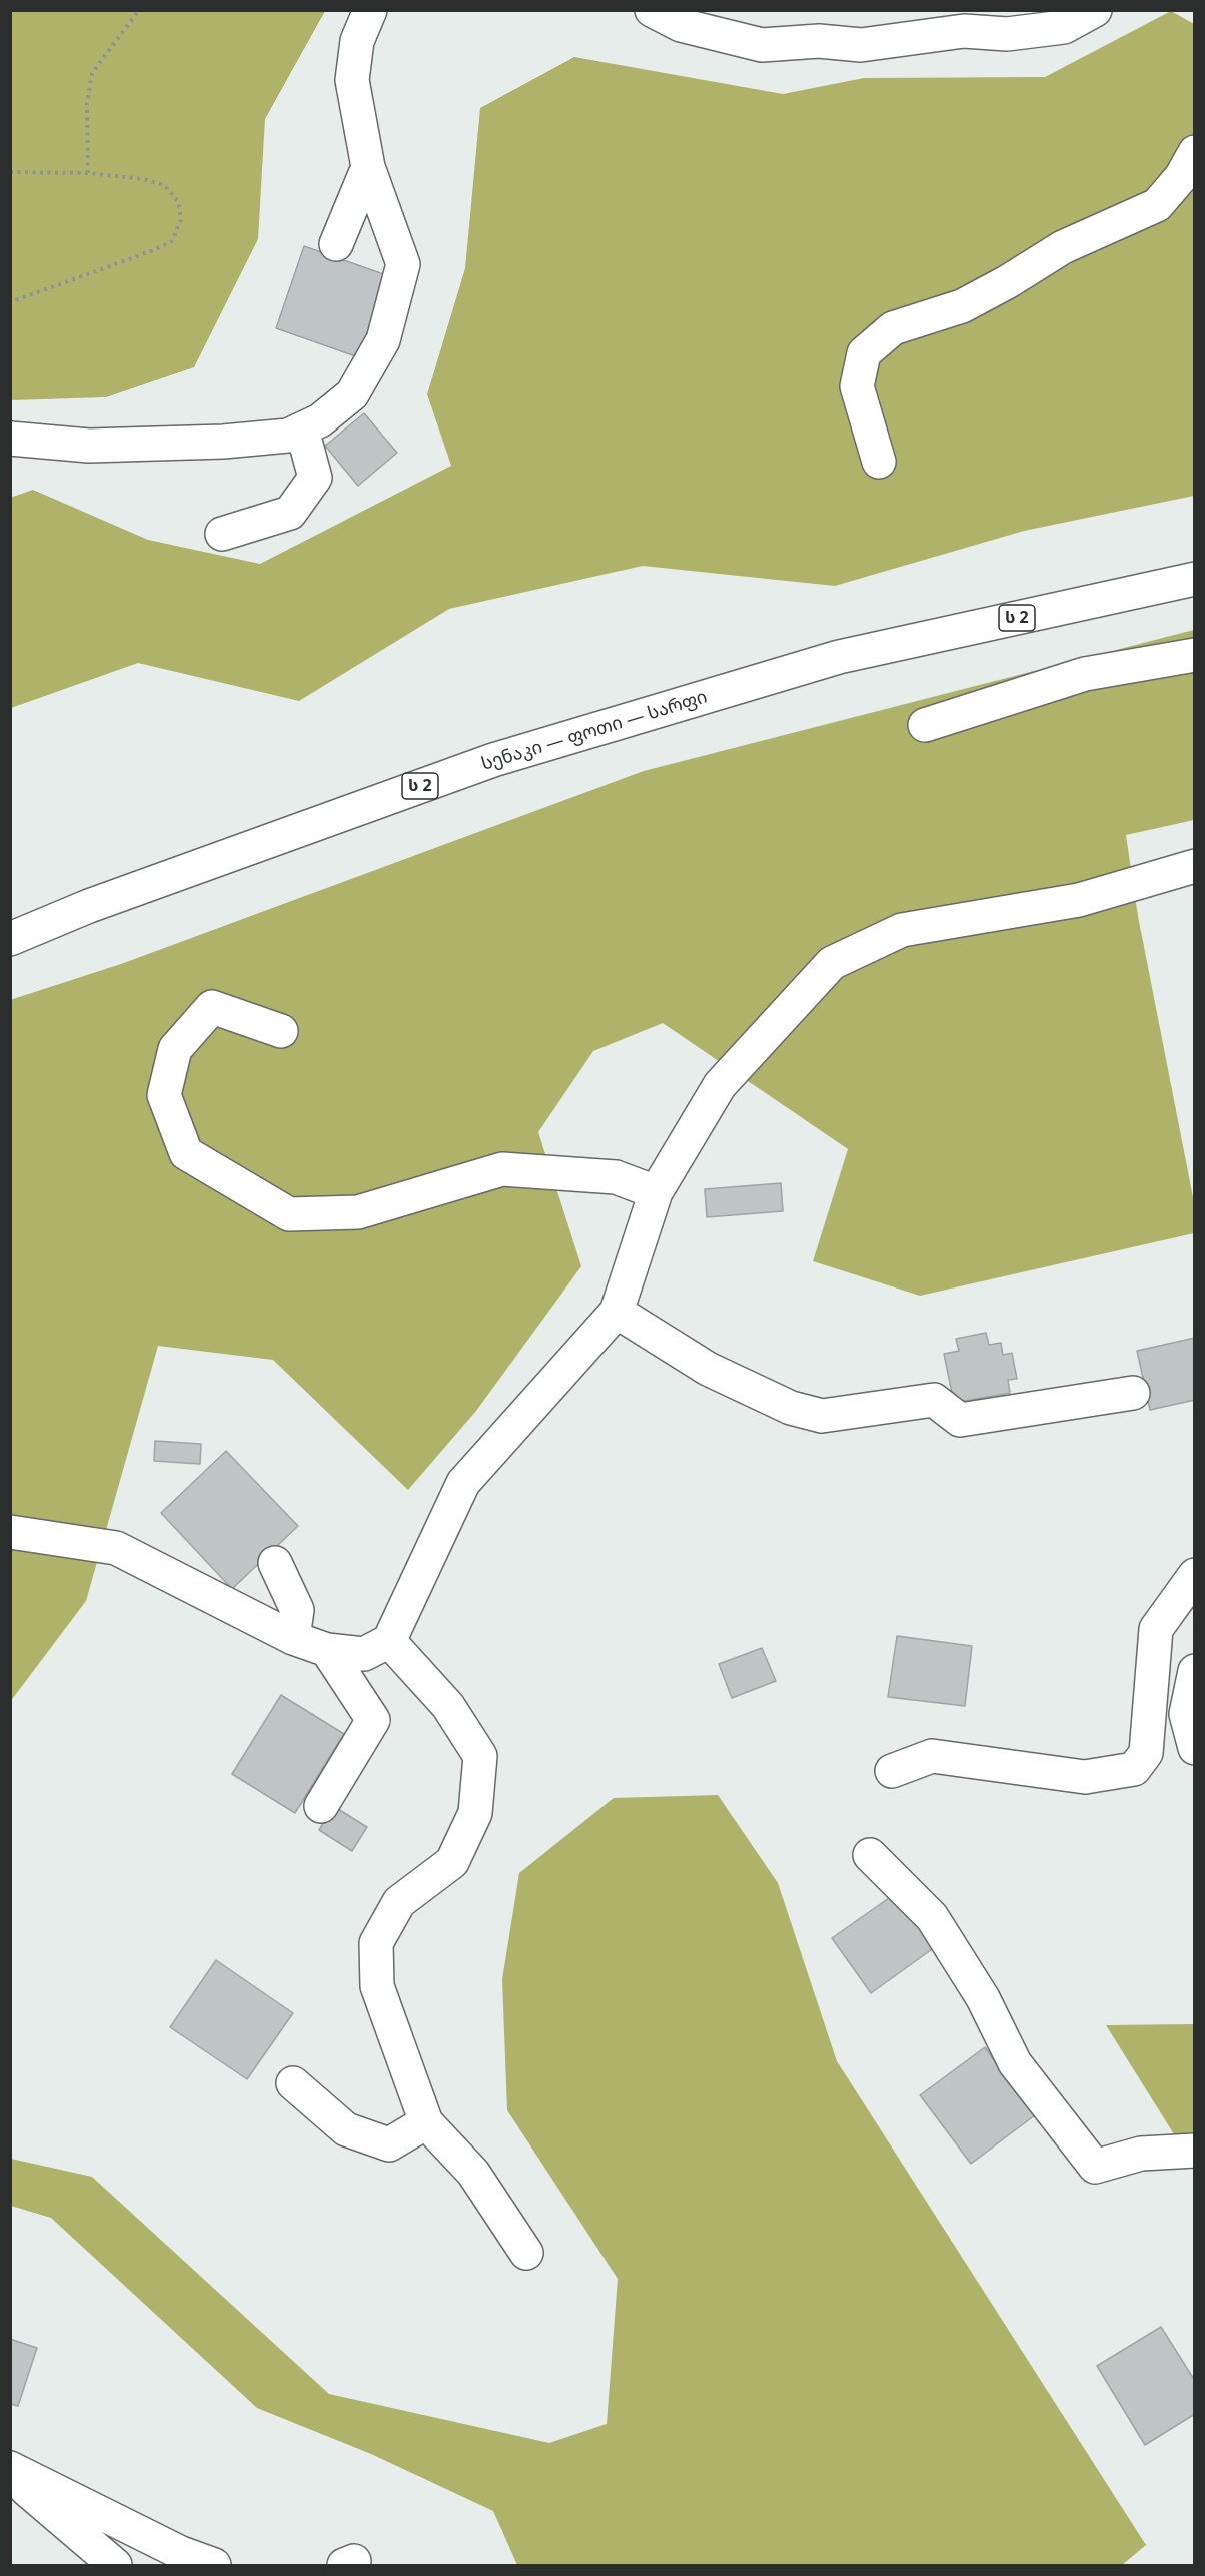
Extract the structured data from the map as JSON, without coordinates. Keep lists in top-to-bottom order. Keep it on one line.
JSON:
{"streets":{"main road":["ს 2","სენაკი — ფოთი — სარფი"]}}
